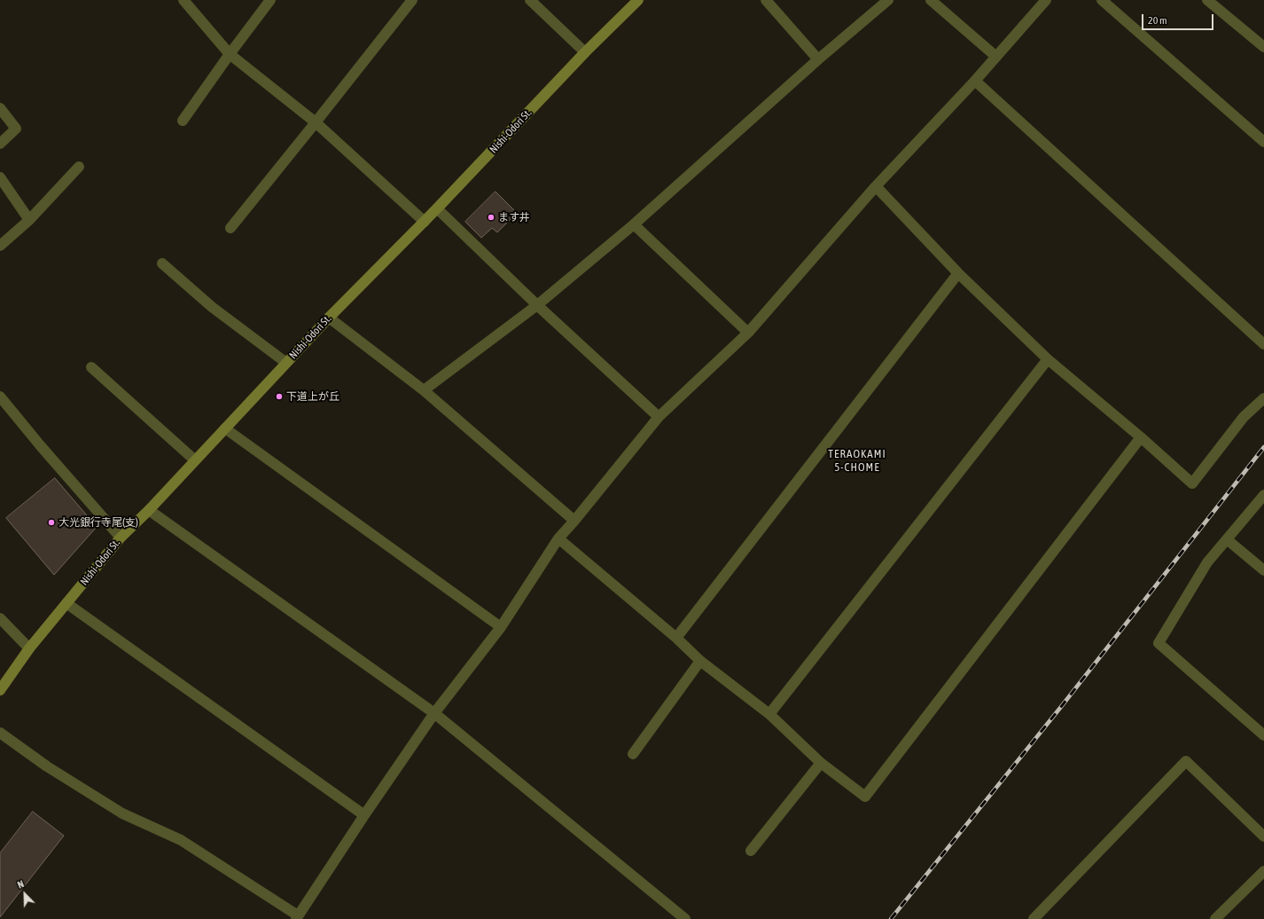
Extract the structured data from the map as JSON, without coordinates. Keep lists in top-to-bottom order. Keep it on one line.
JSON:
{"streets":{"street":["Nishi-Odori St."]},"districts":["TERAOKAMI 5-CHOME"],"places":["ます井","下道上が丘","大光銀行寺尾(支)"],"scale_bar":"20 m","north":"top left"}
